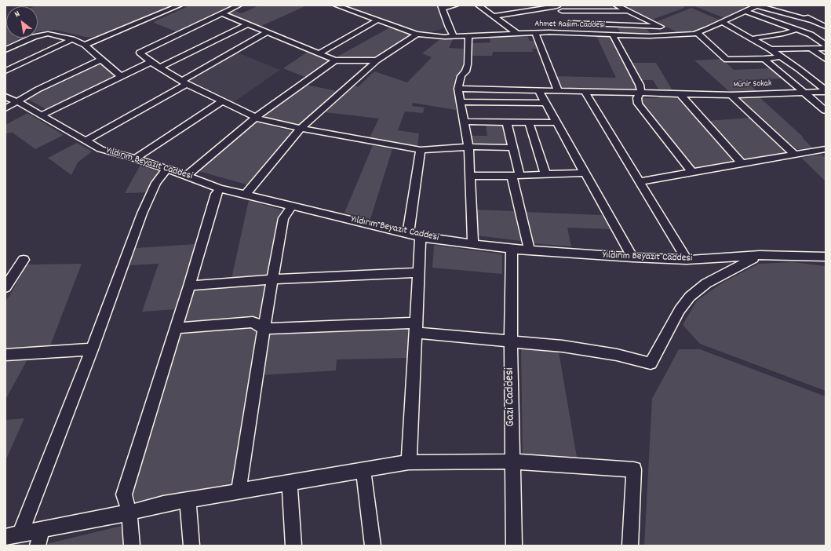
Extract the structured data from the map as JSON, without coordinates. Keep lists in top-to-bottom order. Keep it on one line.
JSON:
{"streets":{"street":["Ahmet Rasim Caddesi","Münir Sokak","Yıldırım Beyazıt Caddesi","Gazi Caddesi"]},"crossings":[["Yıldırım Beyazıt Caddesi","Gazi Caddesi"]],"north":"top left"}
